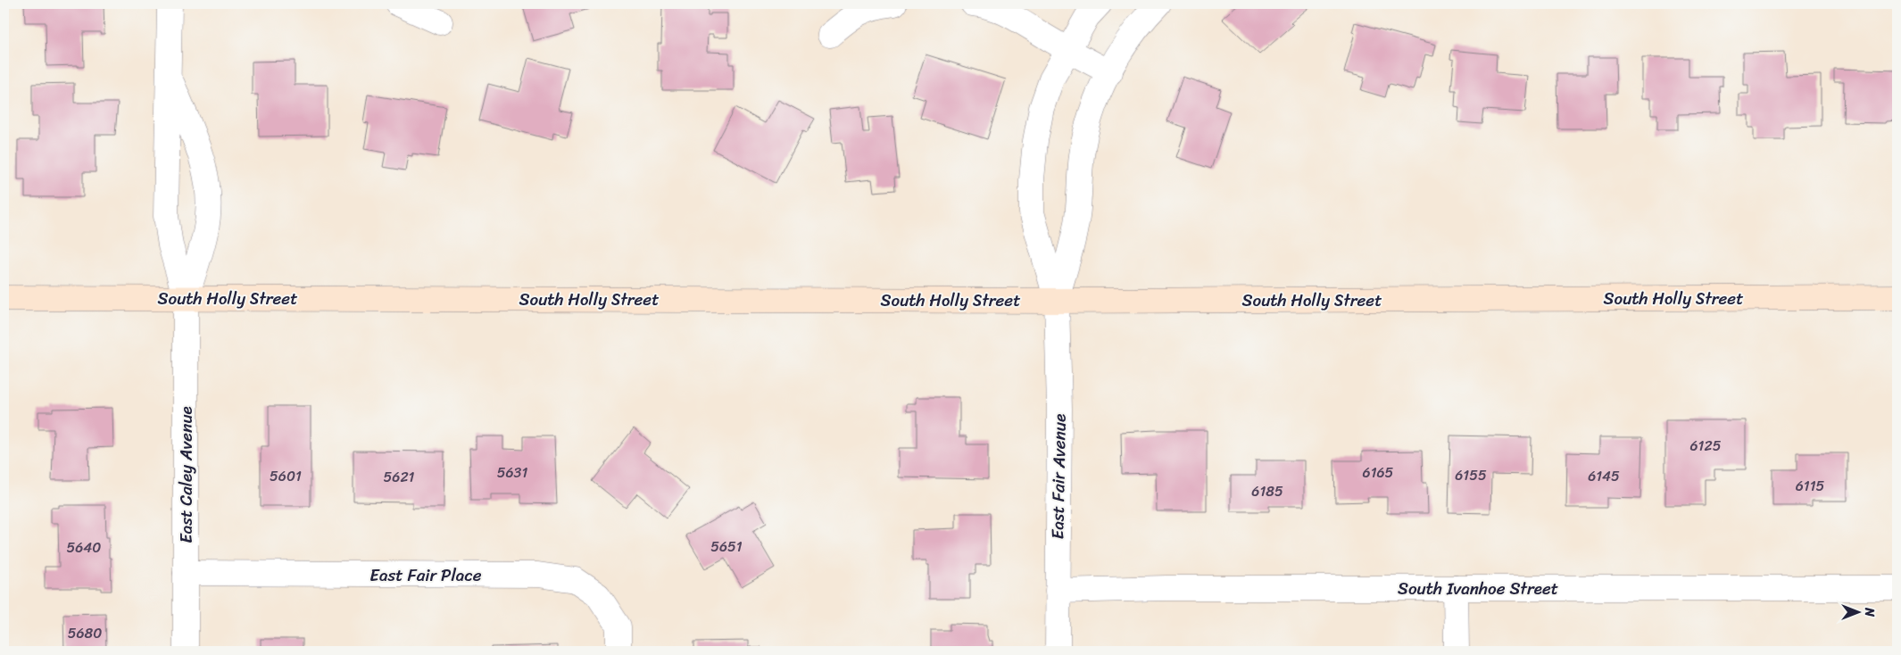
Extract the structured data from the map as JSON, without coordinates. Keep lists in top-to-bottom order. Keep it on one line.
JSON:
{"streets":{"main road":["South Holly Street"],"street":["East Caley Avenue","East Fair Avenue","East Fair Place","South Ivanhoe Street"]},"crossings":[["South Holly Street","East Caley Avenue"],["South Holly Street","East Fair Avenue"],["East Caley Avenue","East Fair Place"],["East Fair Avenue","South Ivanhoe Street"]],"house_numbers":["6125","5631","6165","6155","5601","6145","5621","6115","6185","5651","5640","5680"],"north":"right"}
